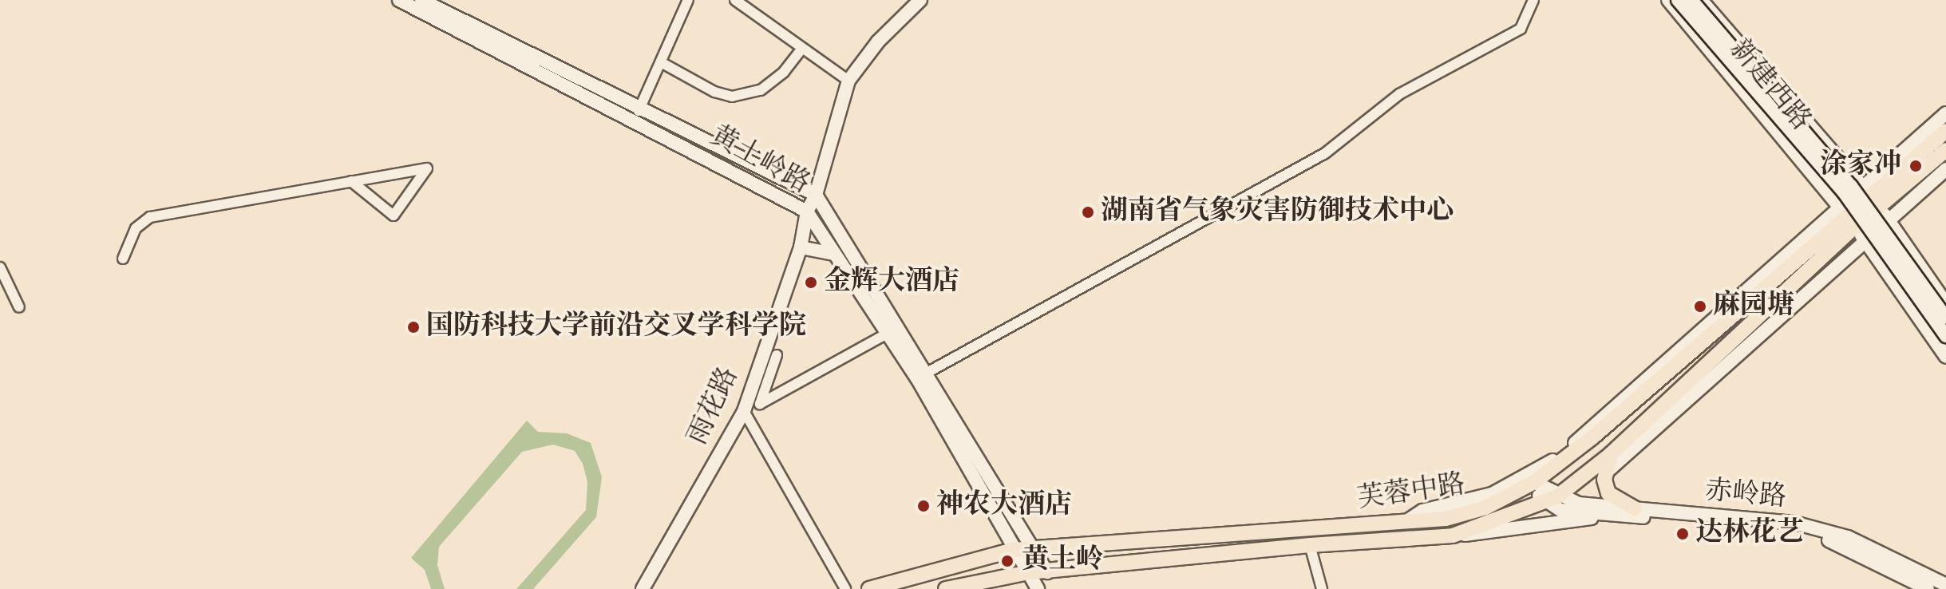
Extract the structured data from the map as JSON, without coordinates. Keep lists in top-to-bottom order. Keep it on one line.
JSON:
{"streets":{"main road":["芙蓉中路"],"street":["新建西路","黄土岭路","雨花路","赤岭路"]},"crossings":[["新建西路","芙蓉中路"],["黄土岭路","雨花路"],["黄土岭路","芙蓉中路"],["芙蓉中路","赤岭路"]],"places":["涂家冲","湖南省气象灾害防御技术中心","金辉大酒店","麻园塘","国防科技大学前沿交叉学科学院","神农大酒店","达林花艺","黄土岭"]}
